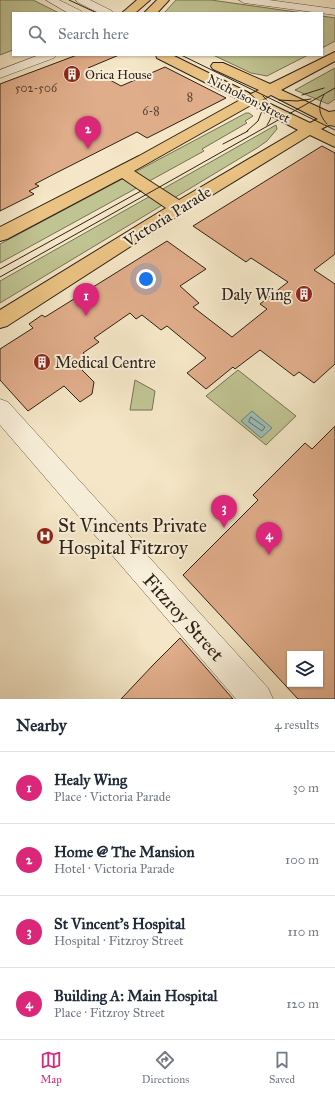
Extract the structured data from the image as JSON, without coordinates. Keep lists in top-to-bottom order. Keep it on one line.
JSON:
{"streets":{"main road":["Nicholson Street","Victoria Parade"],"street":["Fitzroy Street"]},"crossings":[["Nicholson Street","Victoria Parade"]],"places":{"building":["Orica House","Daly Wing","Medical Centre"],"hospital":["St Vincents Private Hospital Fitzroy"]},"house_numbers":["502-506","8","6-8"],"page":{"search":"Search here","pins":["2","1","3","4"],"heading":["Nearby","4 results"],"list":[{"mark":"1","name":"Healy Wing","note":"Place · Victoria Parade","value":"30 m"},{"mark":"2","name":"Home @ The Mansion","note":"Hotel · Victoria Parade","value":"100 m"},{"mark":"3","name":"St Vincent's Hospital","note":"Hospital · Fitzroy Street","value":"110 m"},{"mark":"4","name":"Building A: Main Hospital","note":"Place · Fitzroy Street","value":"120 m"}],"nav":["Map","Directions","Saved"]}}
